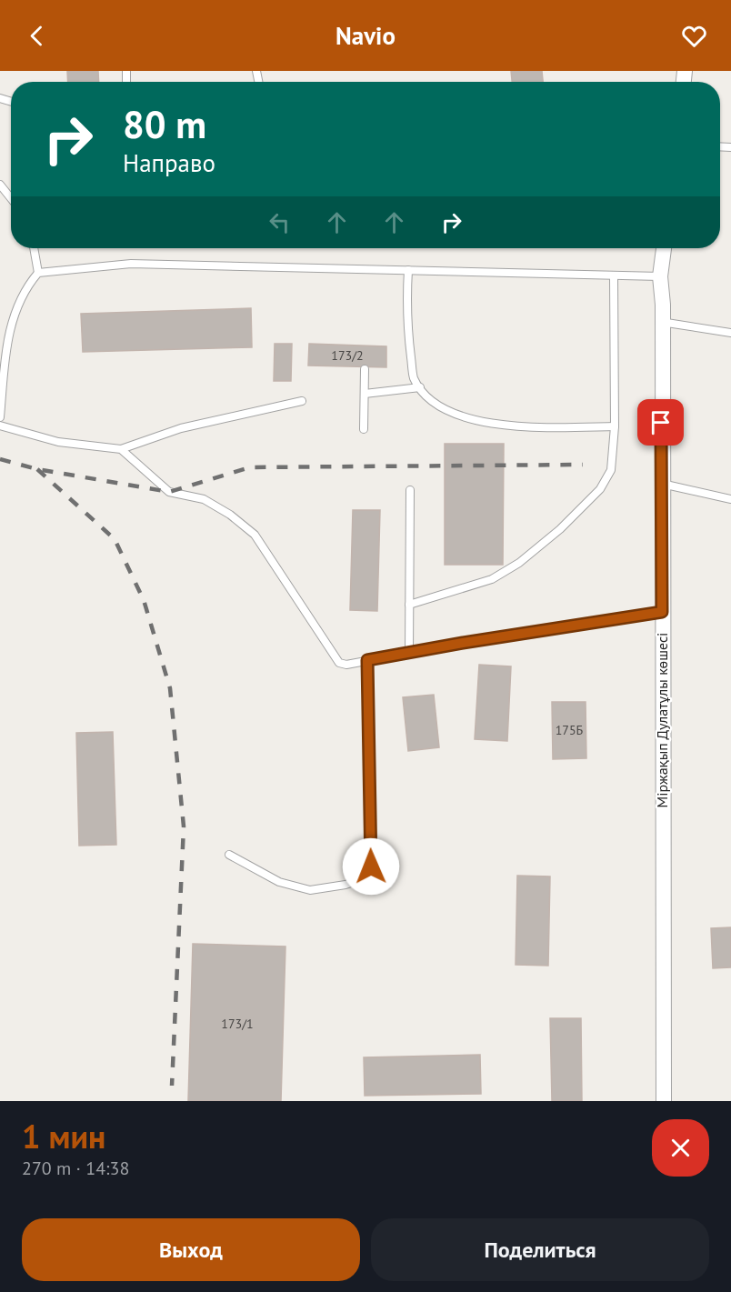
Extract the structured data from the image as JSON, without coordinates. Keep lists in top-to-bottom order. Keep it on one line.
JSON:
{"streets":{"street":["Міржақып Дулатұлы көшесі"]},"house_numbers":["173/2","175Б","173/1"],"page":{"header":"Navio","turn":["80 m","Направо"],"heading":["1 мин","270 m · 14:38"],"buttons":["Выход","Поделиться"]}}
